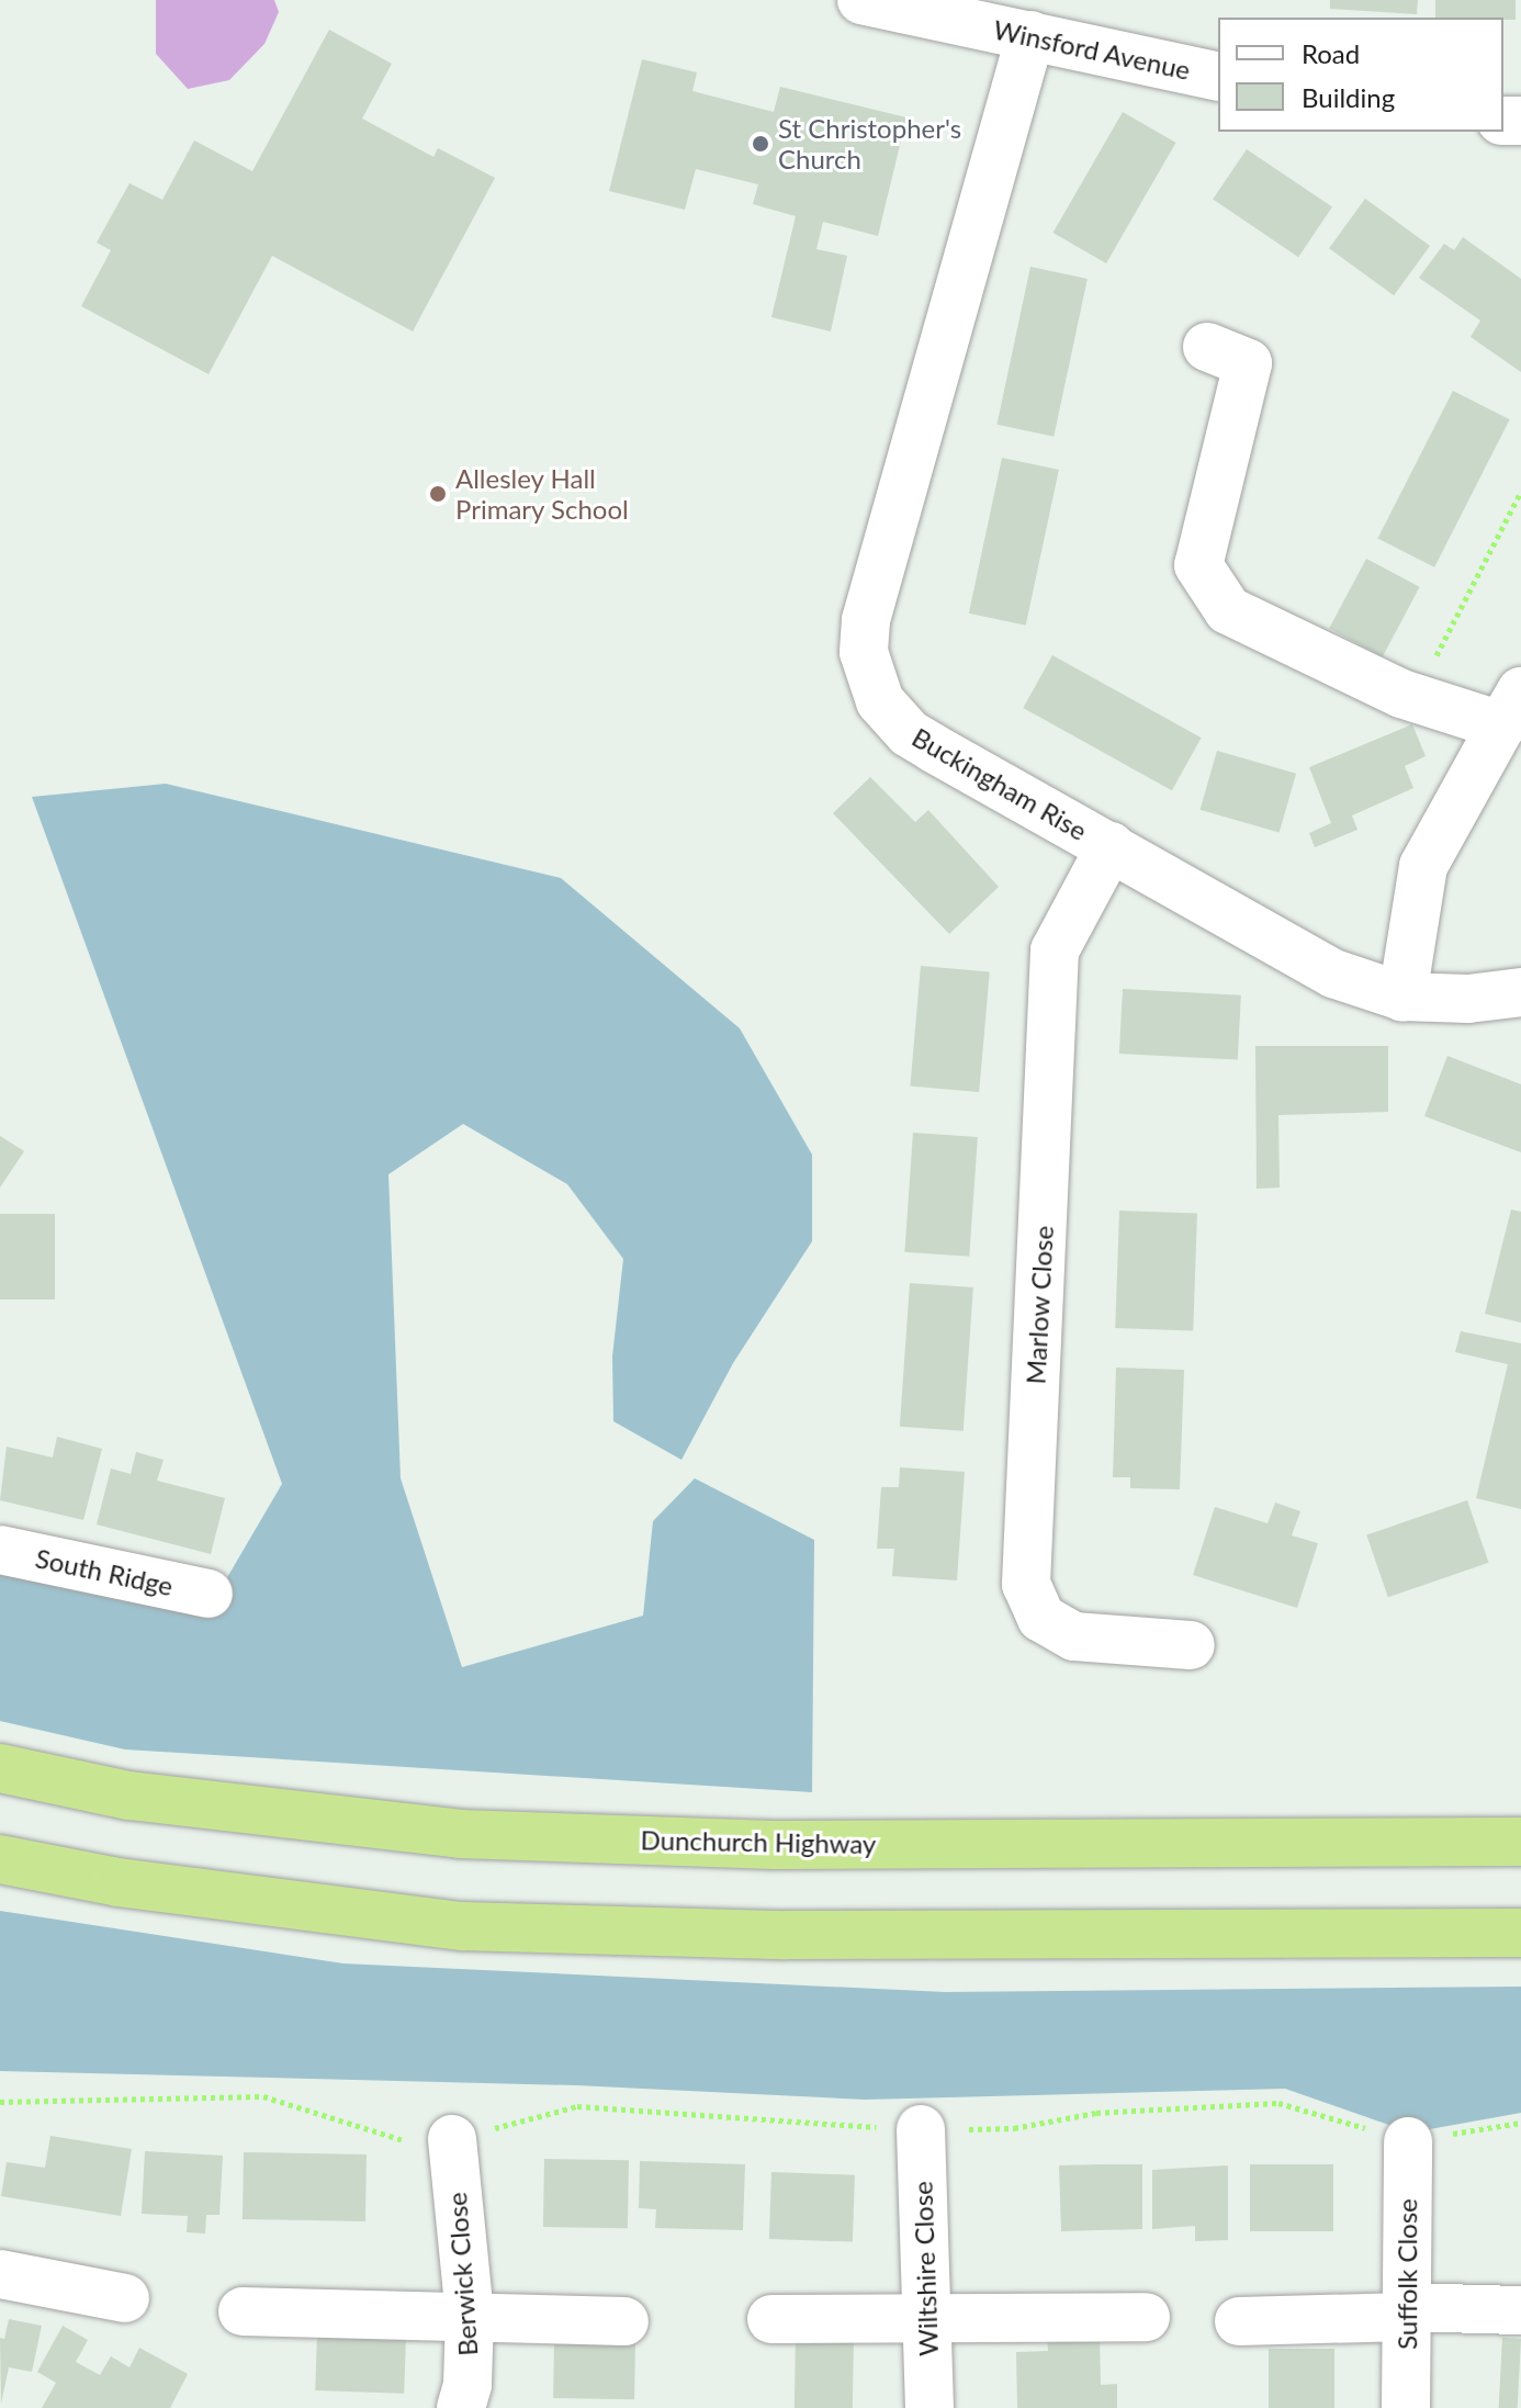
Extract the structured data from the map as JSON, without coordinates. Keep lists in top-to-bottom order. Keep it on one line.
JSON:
{"streets":{"highway":["Dunchurch Highway"],"street":["Winsford Avenue","Buckingham Rise","Marlow Close","South Ridge","Wiltshire Close","Berwick Close","Suffolk Close"]},"crossings":[["Winsford Avenue","Buckingham Rise"],["Buckingham Rise","Marlow Close"]],"places":["St Christopher's Church","Allesley Hall Primary School"],"legend":["Road","Building"]}
